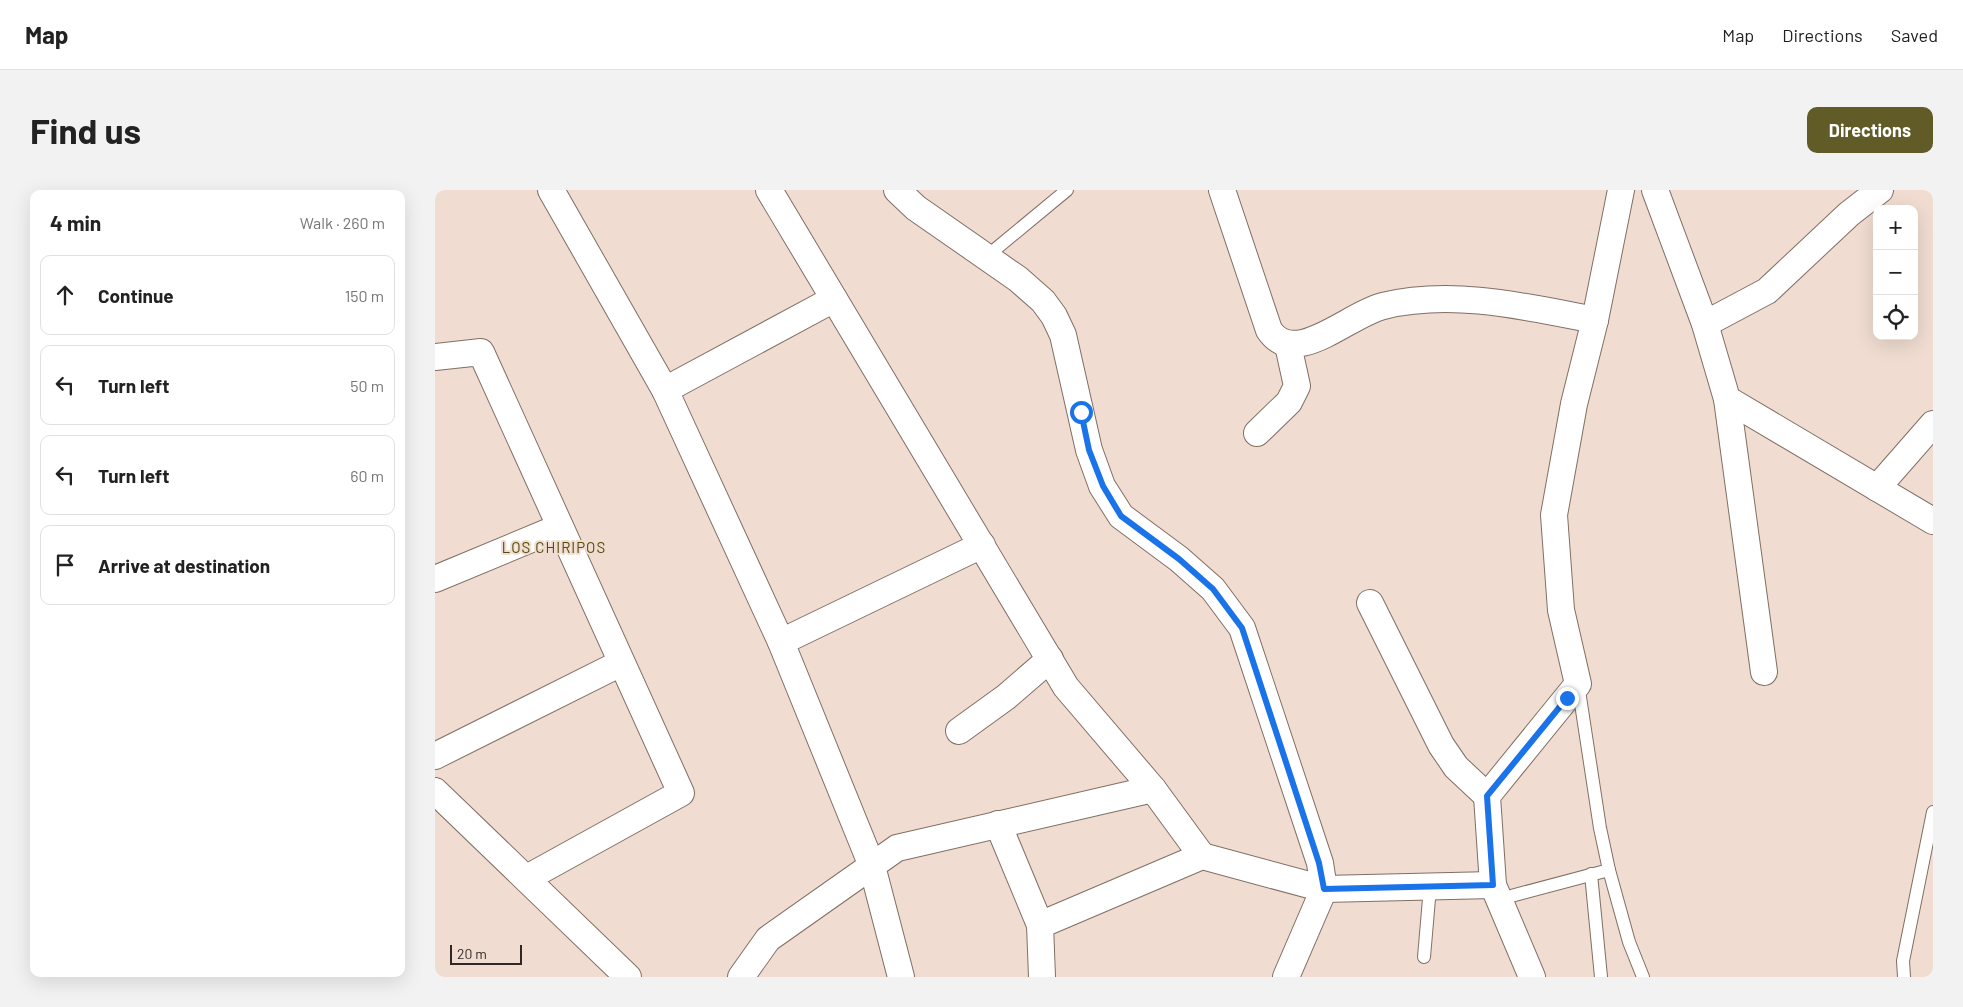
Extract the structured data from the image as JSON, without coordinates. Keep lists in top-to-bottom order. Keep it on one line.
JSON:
{"districts":["LOS CHIRIPOS"],"scale_bar":"20 m","page":{"header":"Map","nav":["Map","Directions","Saved"],"buttons":"Directions","title":"Find us","heading":["4 min","Walk · 260 m"],"map_buttons":["+","−"],"list":[["Continue","150 m"],["Turn left","50 m"],["Turn left","60 m"],"Arrive at destination"],"scale":"20 m"}}
